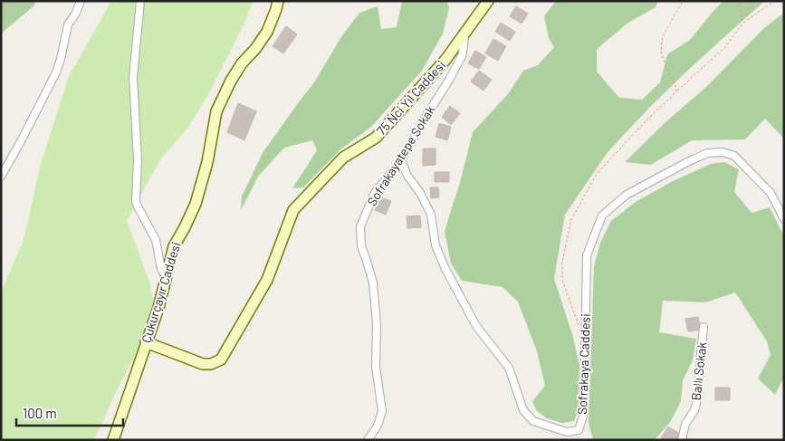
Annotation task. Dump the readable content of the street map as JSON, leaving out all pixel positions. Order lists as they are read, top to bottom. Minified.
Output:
{"streets":{"street":["75 Nci Yıl Caddesi","Sofrakayatepe Sokak","Çukurçayır Caddesi","Sofrakaya Caddesi","Ballı Sokak"]},"crossings":[["75 Nci Yıl Caddesi","Sofrakayatepe Sokak"],["75 Nci Yıl Caddesi","Çukurçayır Caddesi"],["Sofrakayatepe Sokak","Sofrakaya Caddesi"]],"scale_bar":"100 m"}
